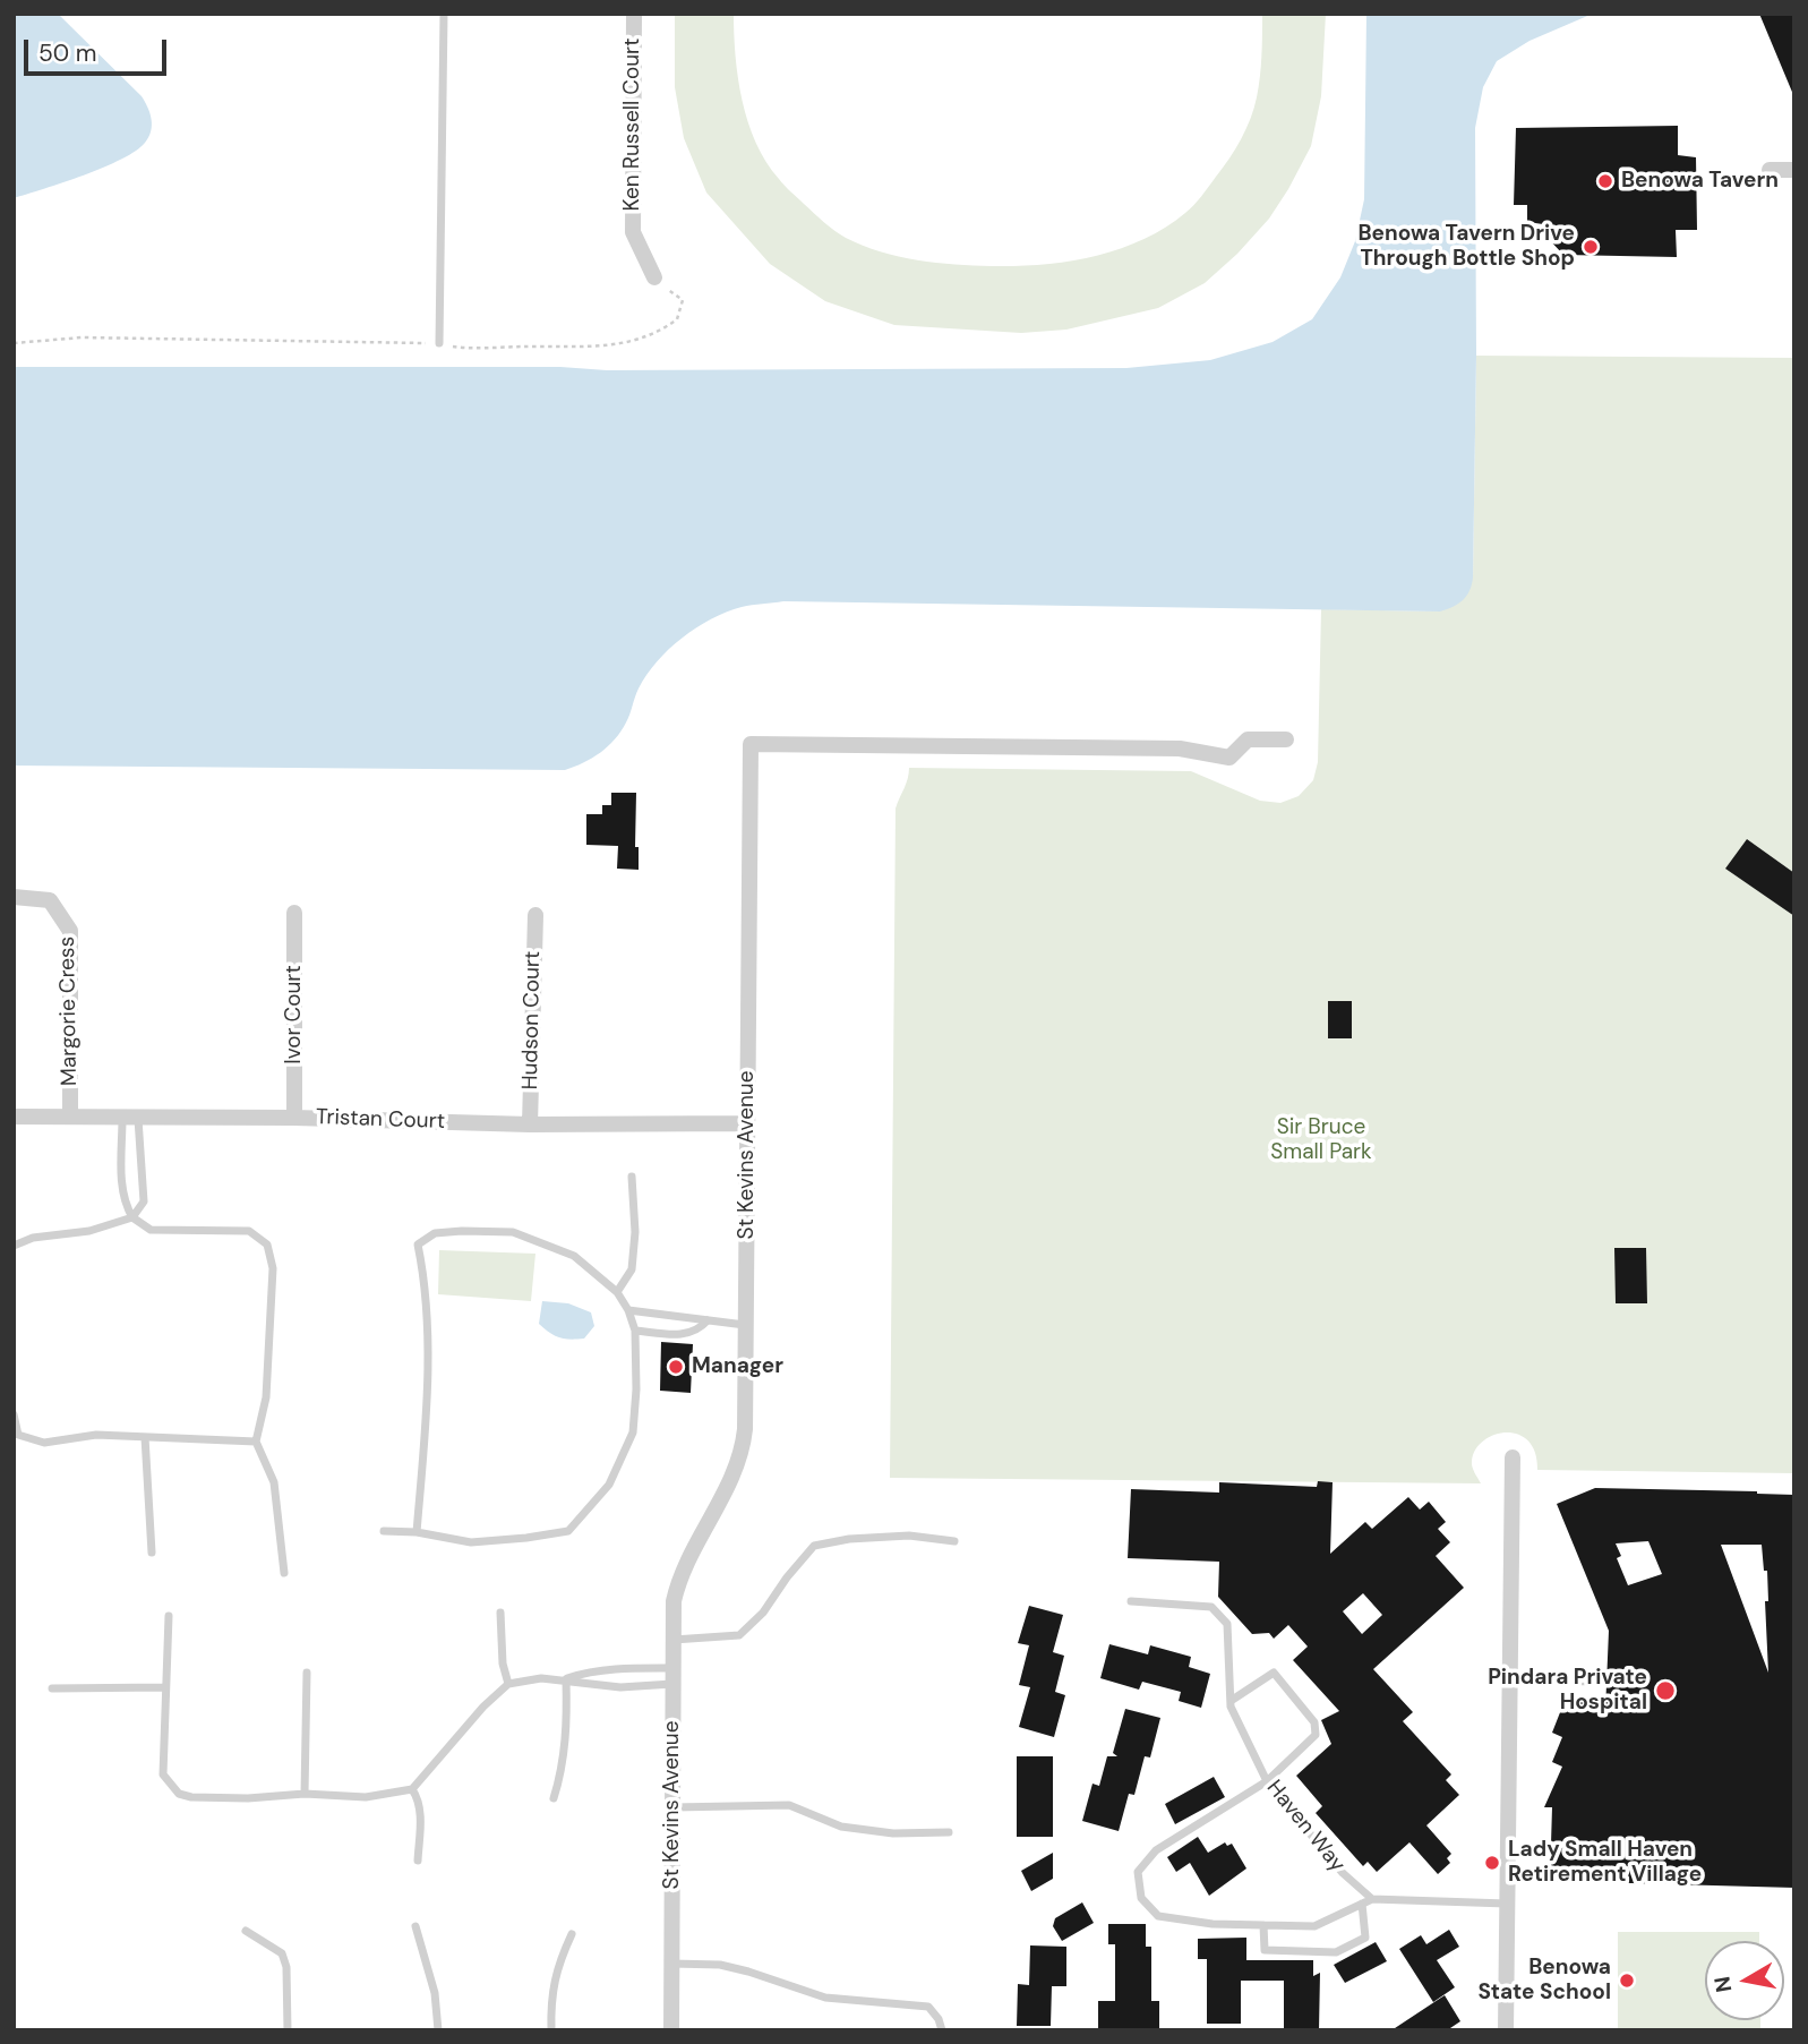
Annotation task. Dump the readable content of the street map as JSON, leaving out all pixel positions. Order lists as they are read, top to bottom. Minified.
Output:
{"streets":{"street":["Ken Russell Court","Margorie Cress","Ivor Court","Hudson Court","Tristan Court","St Kevins Avenue"],"lane":["Haven Way"]},"crossings":[["Margorie Cress","Tristan Court"],["Ivor Court","Tristan Court"],["Hudson Court","Tristan Court"],["Tristan Court","St Kevins Avenue"]],"parks":["Sir Bruce Small Park"],"places":["Benowa Tavern","Benowa Tavern Drive Through Bottle Shop","Manager","Pindara Private Hospital","Lady Small Haven Retirement Village","Benowa State School"],"scale_bar":"50 m","north":"left"}
